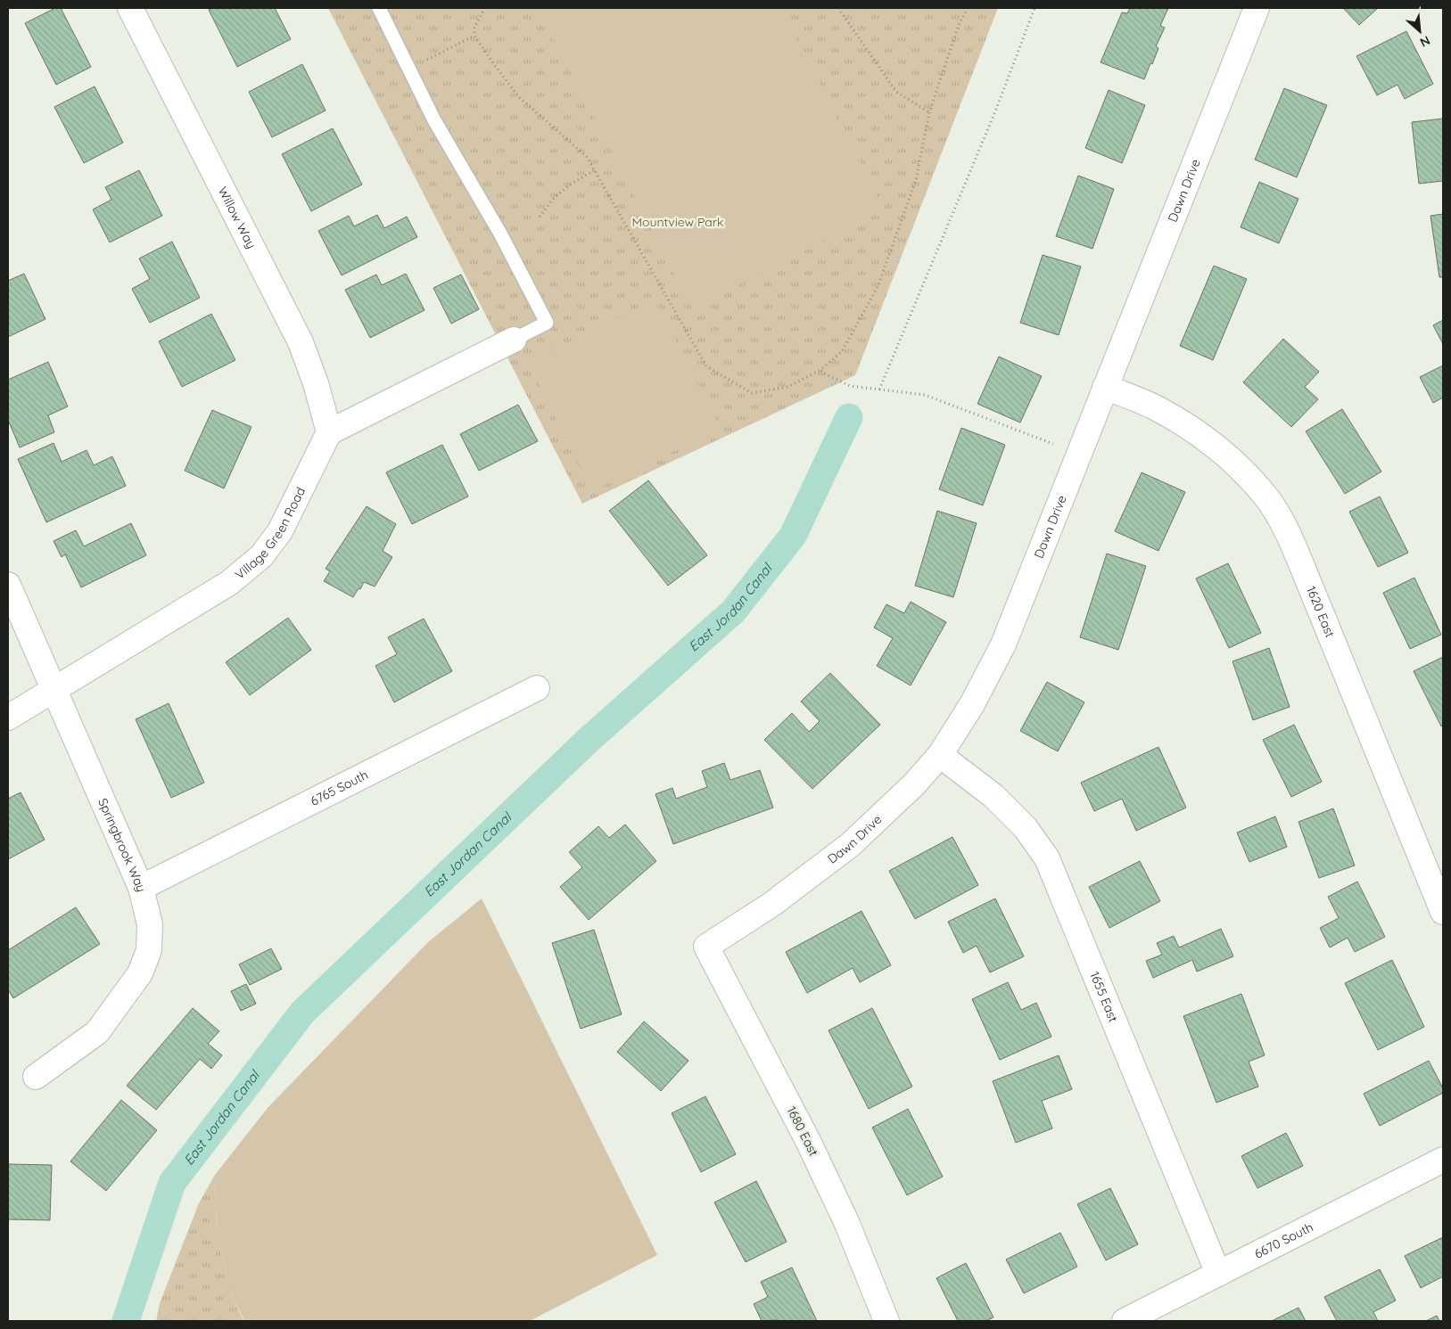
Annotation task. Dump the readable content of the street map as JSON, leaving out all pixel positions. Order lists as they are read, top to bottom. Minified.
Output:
{"streets":{"street":["Dawn Drive","Willow Way","Village Green Road","1620 East","6765 South","Springbrook Way","1655 East","1680 East","6670 South"]},"crossings":[["Dawn Drive","1620 East"],["Dawn Drive","1655 East"],["Dawn Drive","1680 East"],["Willow Way","Village Green Road"],["Village Green Road","Springbrook Way"],["6765 South","Springbrook Way"],["1655 East","6670 South"]],"water":["East Jordan Canal"],"parks":["Mountview Park"],"north":"bottom right"}
